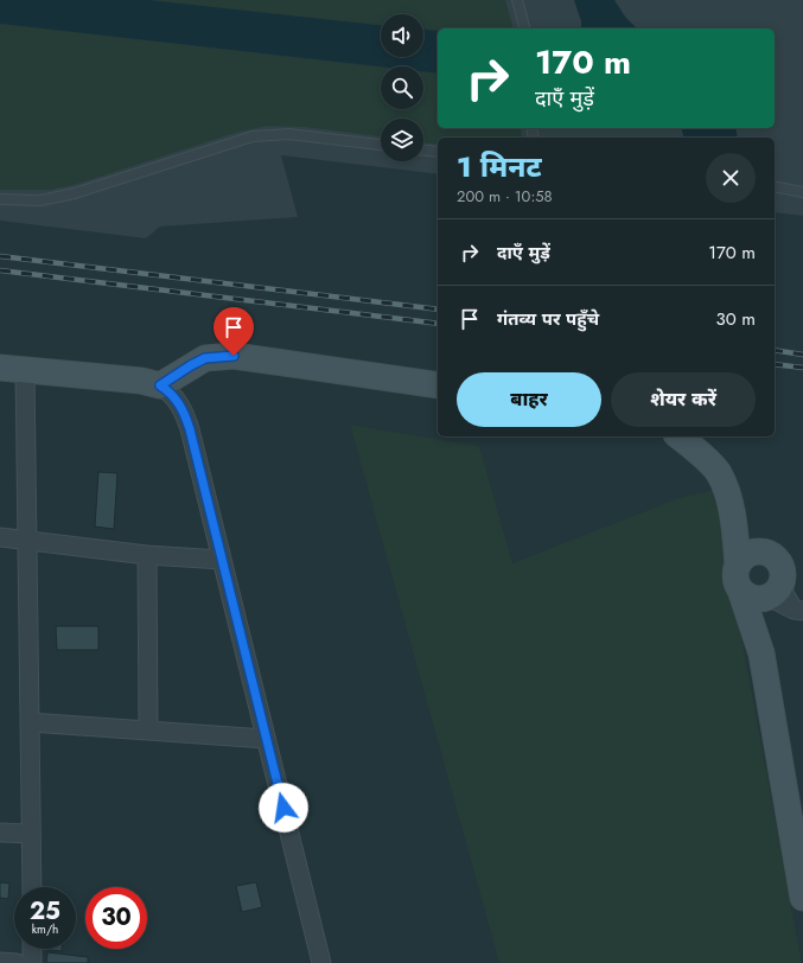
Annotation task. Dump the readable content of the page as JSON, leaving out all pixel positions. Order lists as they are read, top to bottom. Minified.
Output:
{"page":{"turn":["170 m","दाएँ मुड़ें"],"heading":["1 मिनट","200 m · 10:58"],"list":[{"name":"दाएँ मुड़ें","value":"170 m"},{"name":"गंतव्य पर पहुँचे","value":"30 m"}],"buttons":["बाहर","शेयर करें"],"speed":"25 km/h","limit":"30"}}
